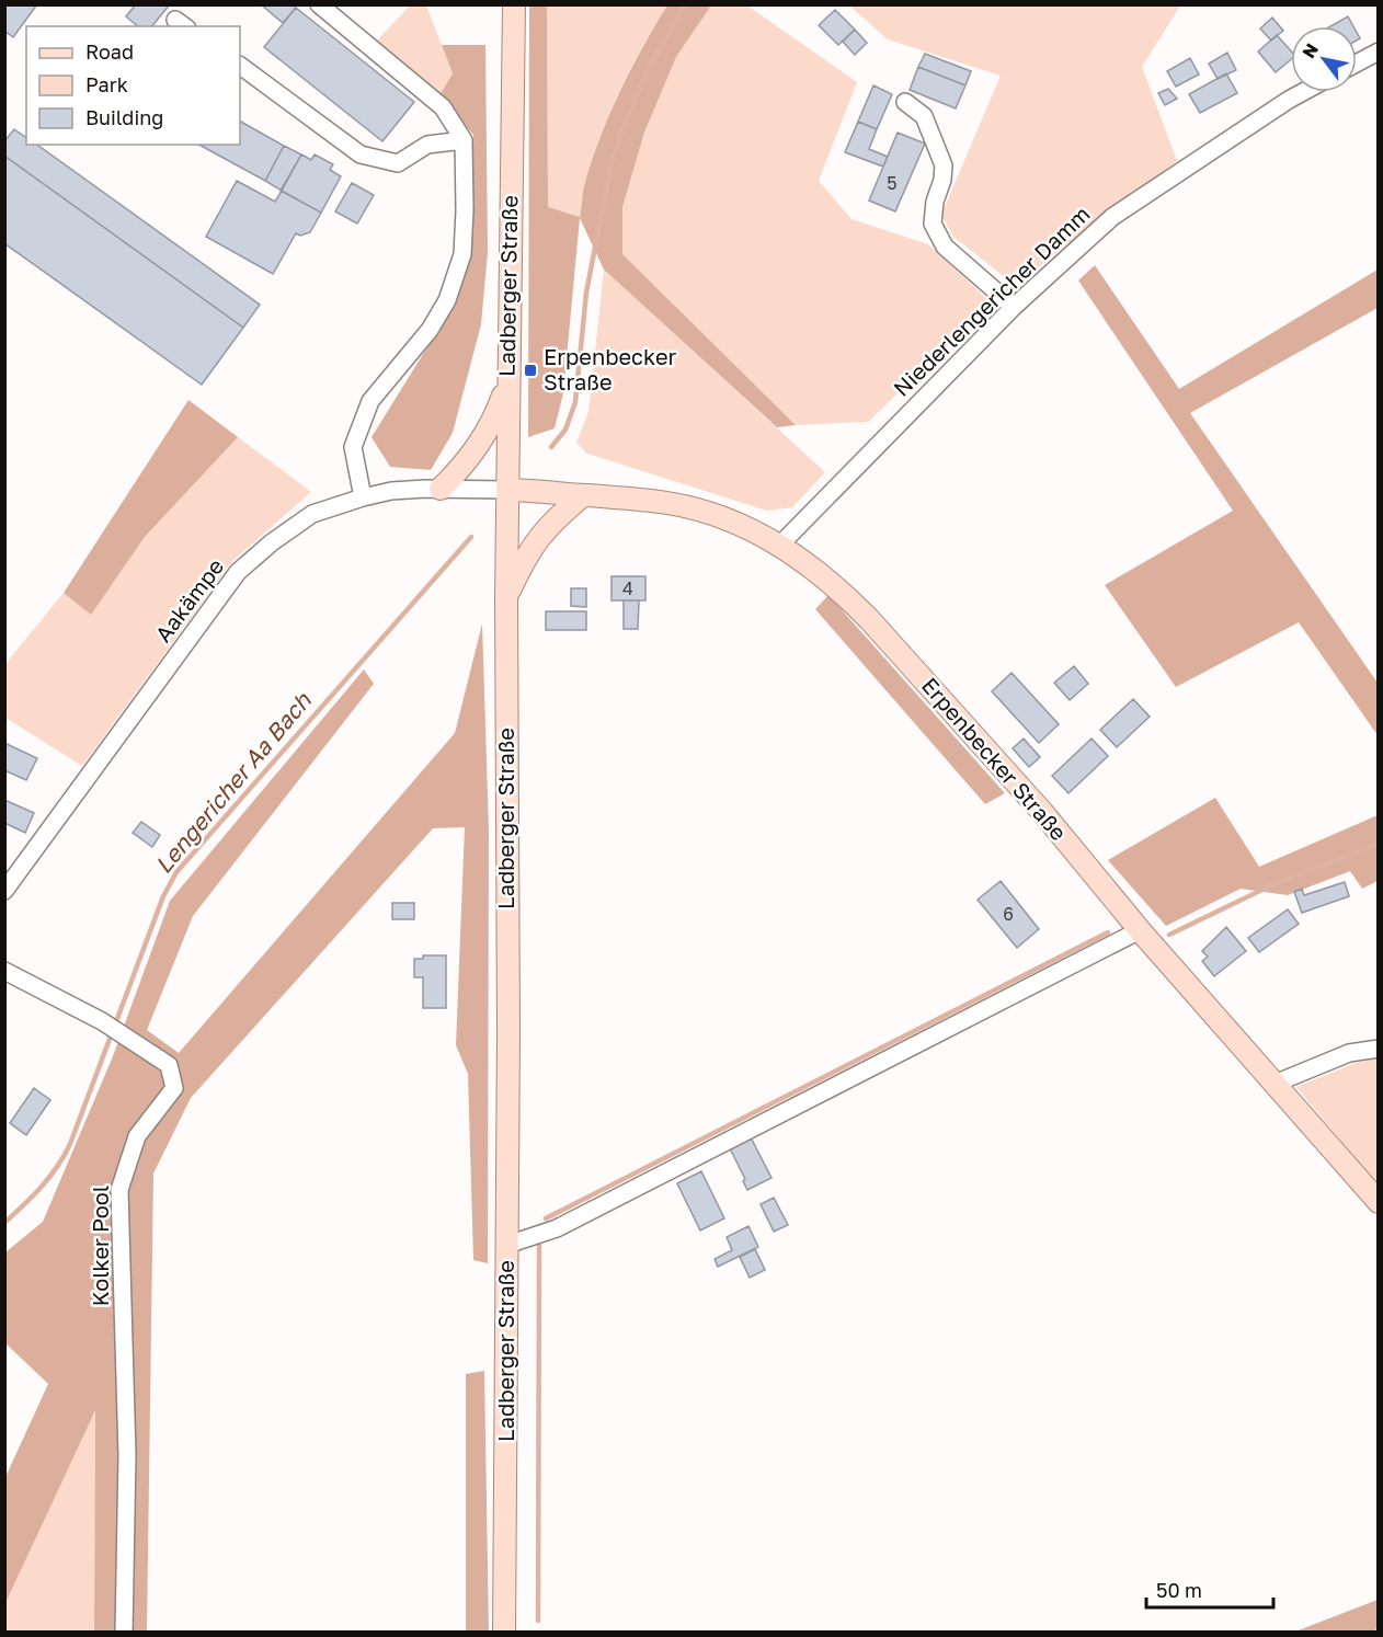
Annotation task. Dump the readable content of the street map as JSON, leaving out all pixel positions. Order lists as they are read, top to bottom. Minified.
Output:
{"streets":{"main road":["Ladberger Straße","Erpenbecker Straße"],"street":["Niederlengericher Damm","Aakämpe","Kolker Pool"]},"crossings":[["Ladberger Straße","Aakämpe"],["Ladberger Straße","Erpenbecker Straße"],["Niederlengericher Damm","Erpenbecker Straße"],["Aakämpe","Erpenbecker Straße"]],"water":["Lengericher Aa Bach"],"places":{"transit":["Erpenbecker Straße"]},"house_numbers":["5","4","6"],"legend":["Road","Park","Building"],"scale_bar":"50 m","north":"top left"}
